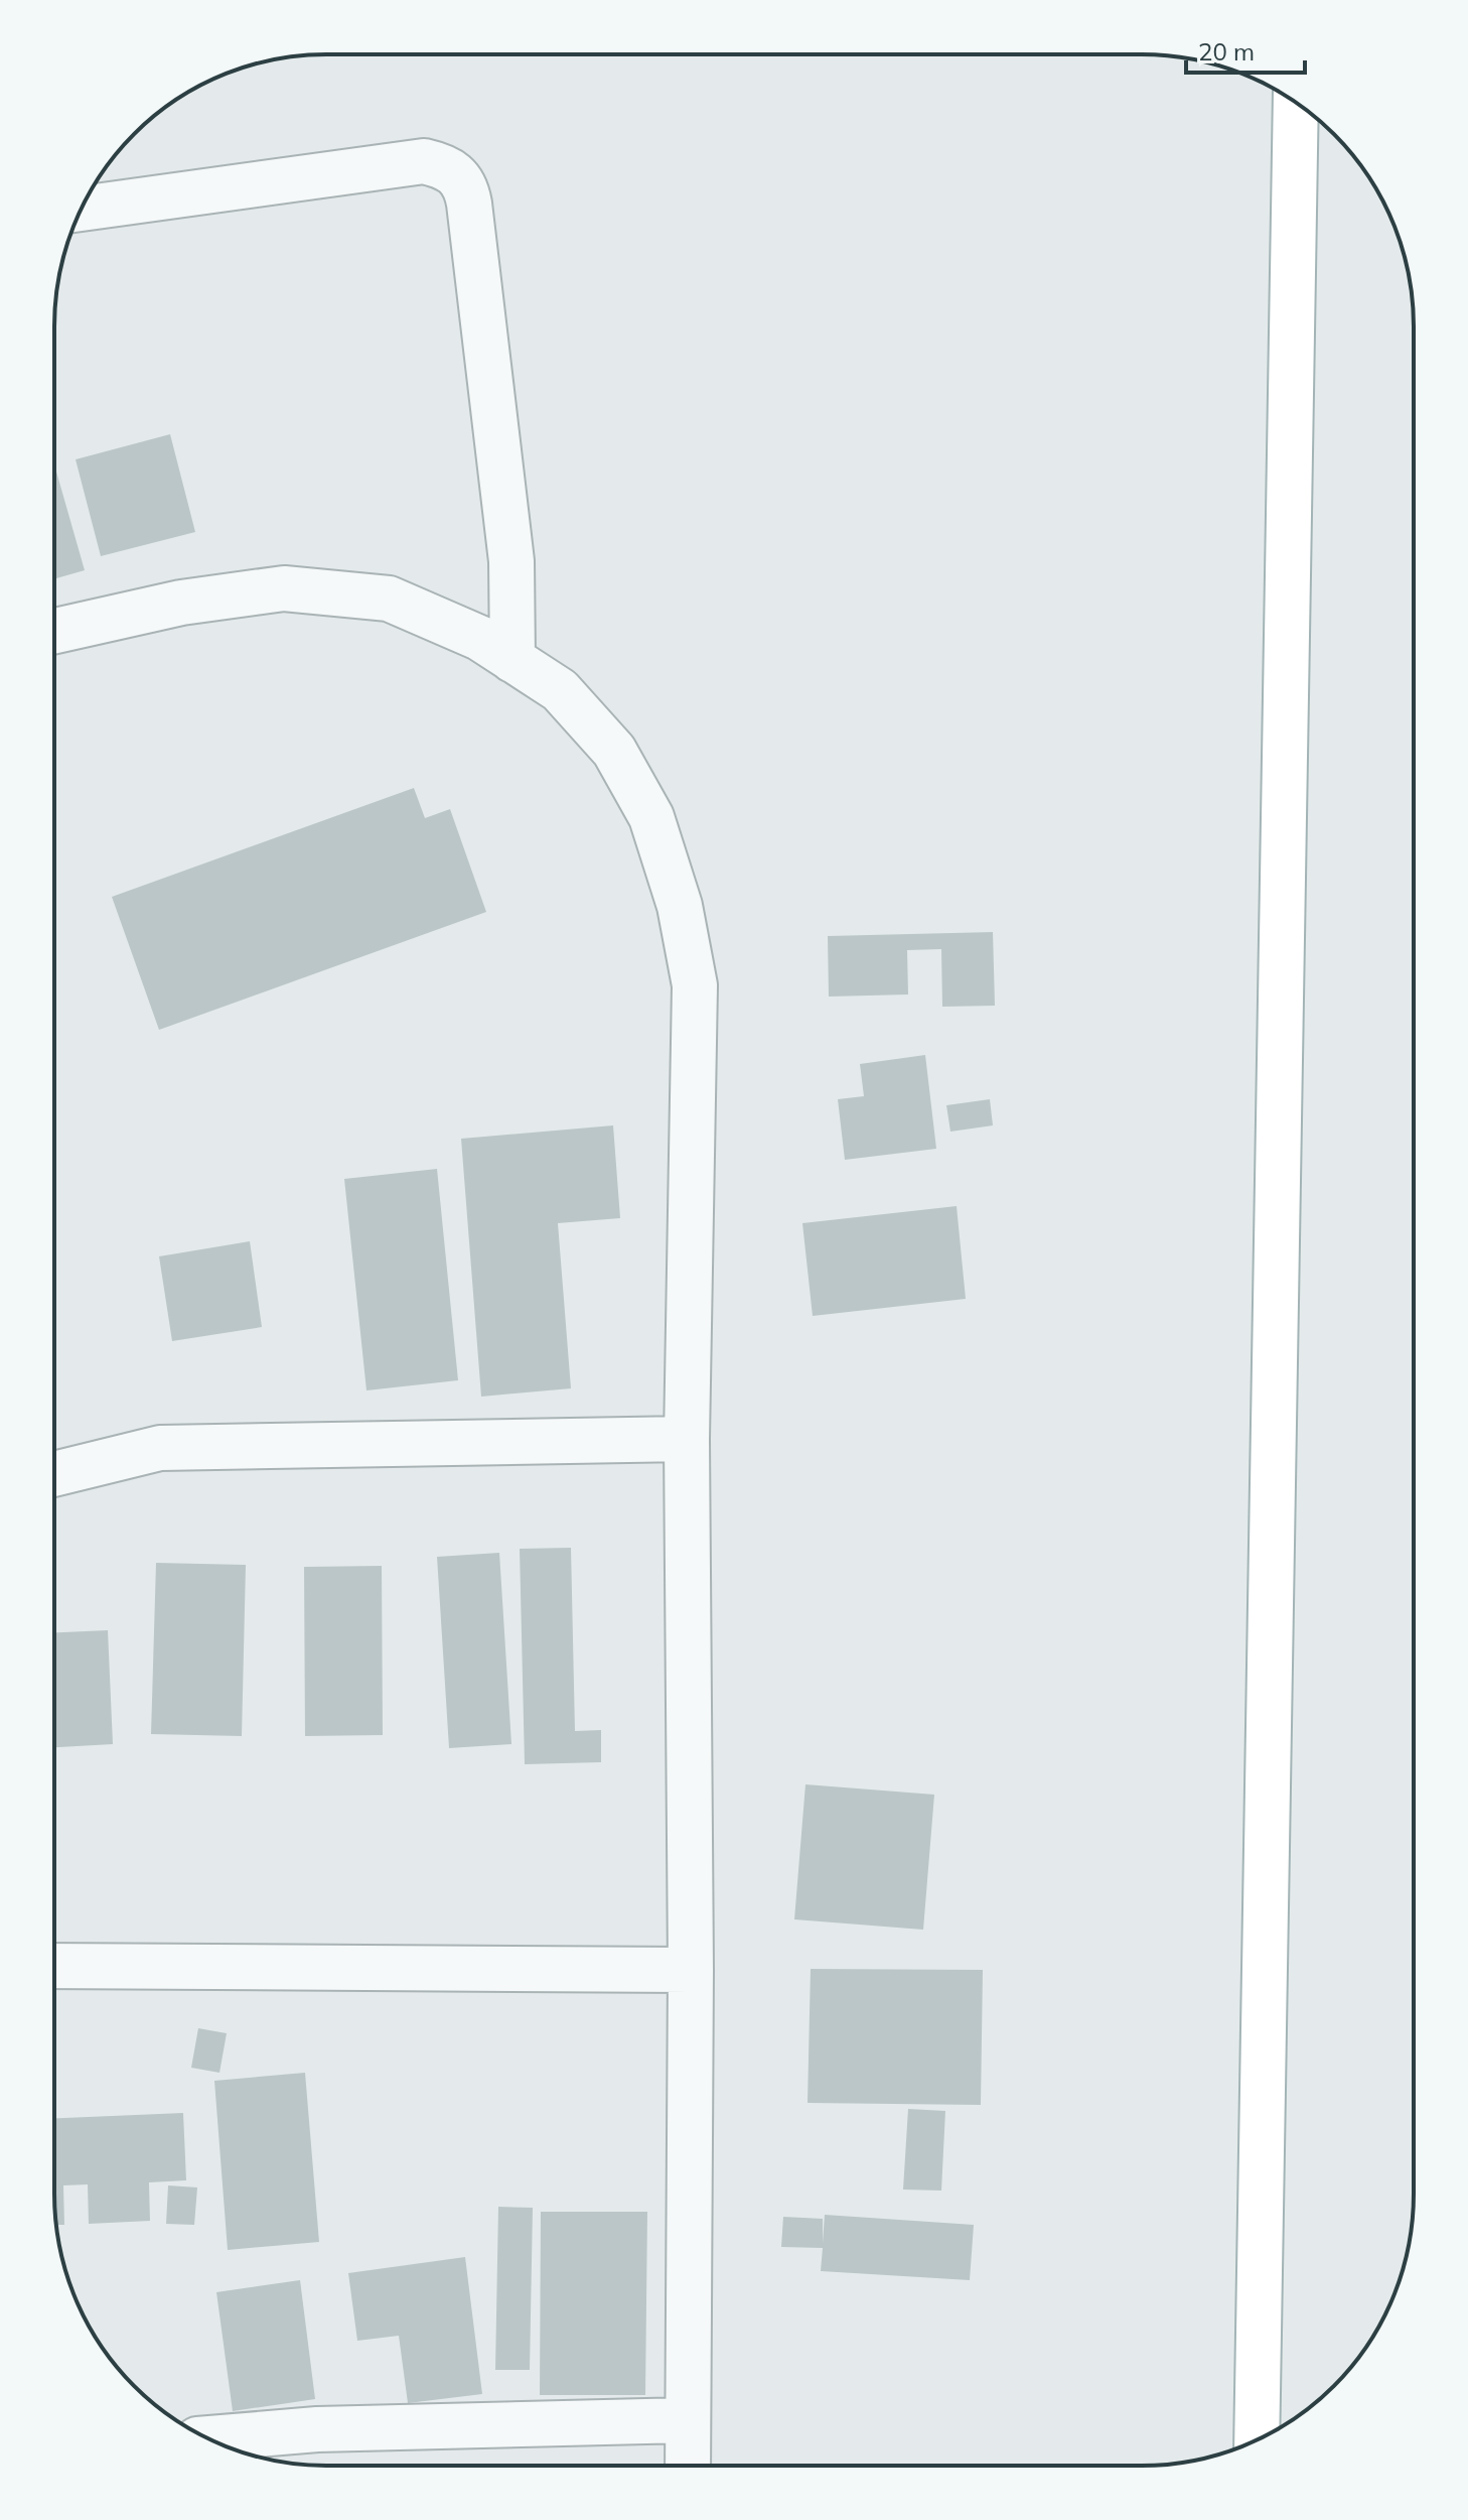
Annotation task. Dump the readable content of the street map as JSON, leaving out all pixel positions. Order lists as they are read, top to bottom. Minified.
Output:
{"scale_bar":"20 m"}
